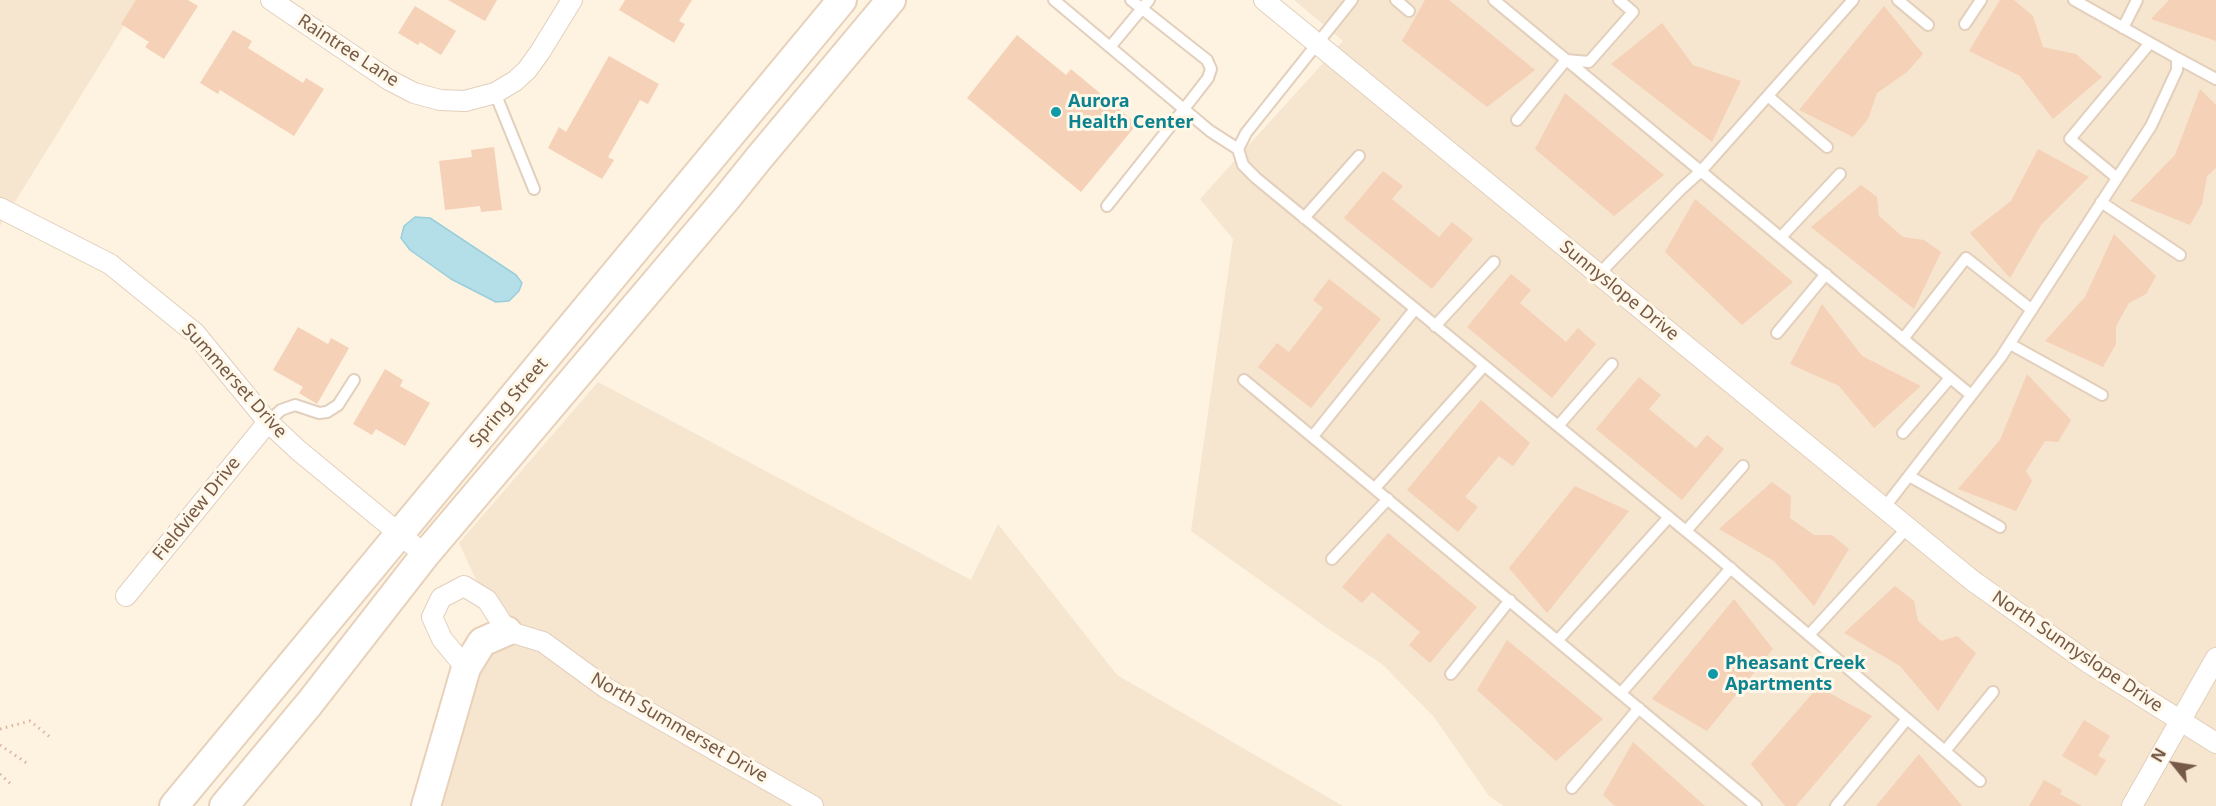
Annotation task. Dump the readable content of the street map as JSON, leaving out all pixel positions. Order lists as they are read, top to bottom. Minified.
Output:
{"streets":{"main road":["Spring Street"],"street":["Raintree Lane","Sunnyslope Drive","Summerset Drive","Fieldview Drive","North Sunnyslope Drive","North Summerset Drive"]},"crossings":[["Sunnyslope Drive","North Sunnyslope Drive"],["Summerset Drive","Spring Street"],["Summerset Drive","Fieldview Drive"]],"places":["Aurora Health Center","Pheasant Creek Apartments"],"north":"top left"}
